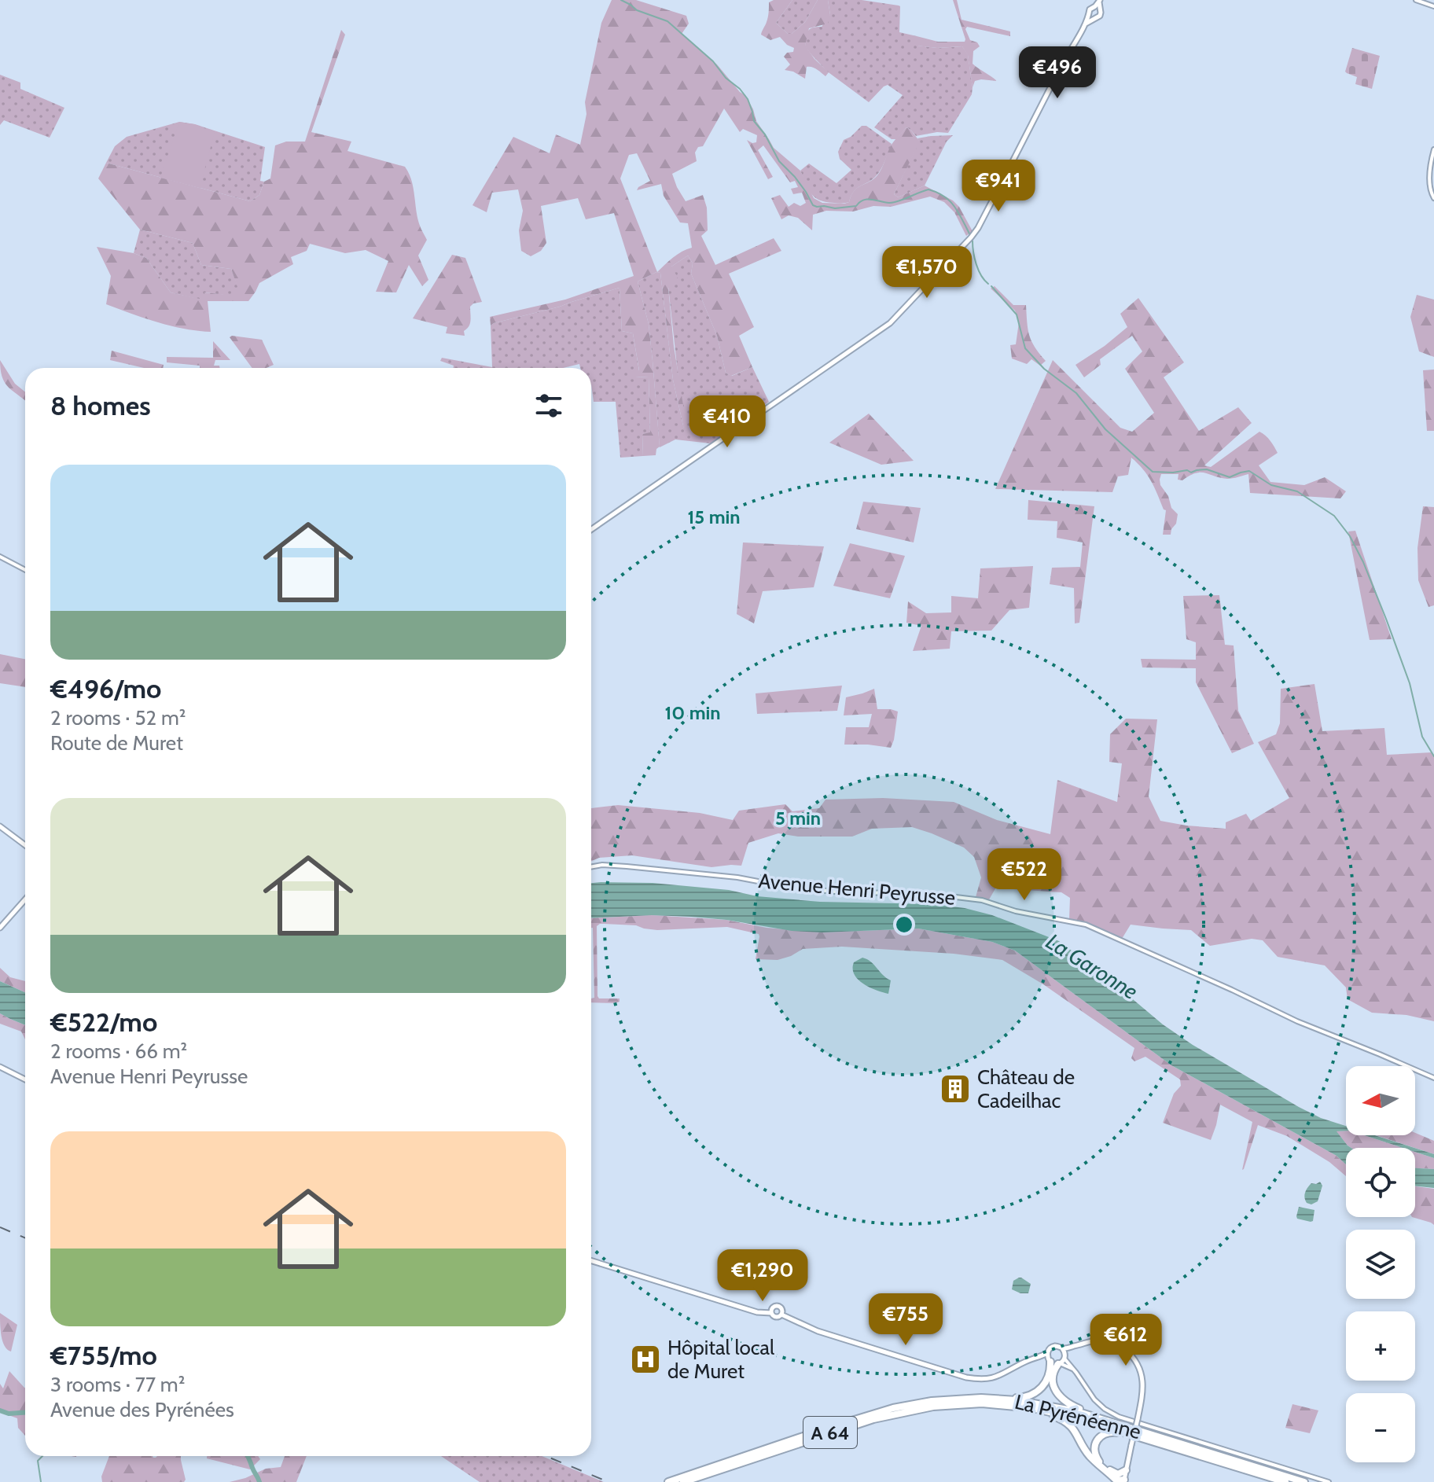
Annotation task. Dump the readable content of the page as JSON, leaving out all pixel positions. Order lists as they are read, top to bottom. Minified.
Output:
{"streets":{"highway":["La Pyrénéenne","A 64"],"street":["Avenue Henri Peyrusse"]},"water":["La Garonne"],"places":{"building":["Château de Cadeilhac"],"hospital":["Hôpital local de Muret"]},"north":"left","page":{"price":["€496","€941","€1,570","€410","€522","€1,290","€755","€612"],"heading":"8 homes","list":[{"name":"€496/mo","note":"2 rooms · 52 m² · Route de Muret"},{"name":"€522/mo","note":"2 rooms · 66 m² · Avenue Henri Peyrusse"},{"name":"€755/mo","note":"3 rooms · 77 m² · Avenue des Pyrénées"}],"map_buttons":["+","−"]},"rings":["15 min","10 min","5 min"]}
